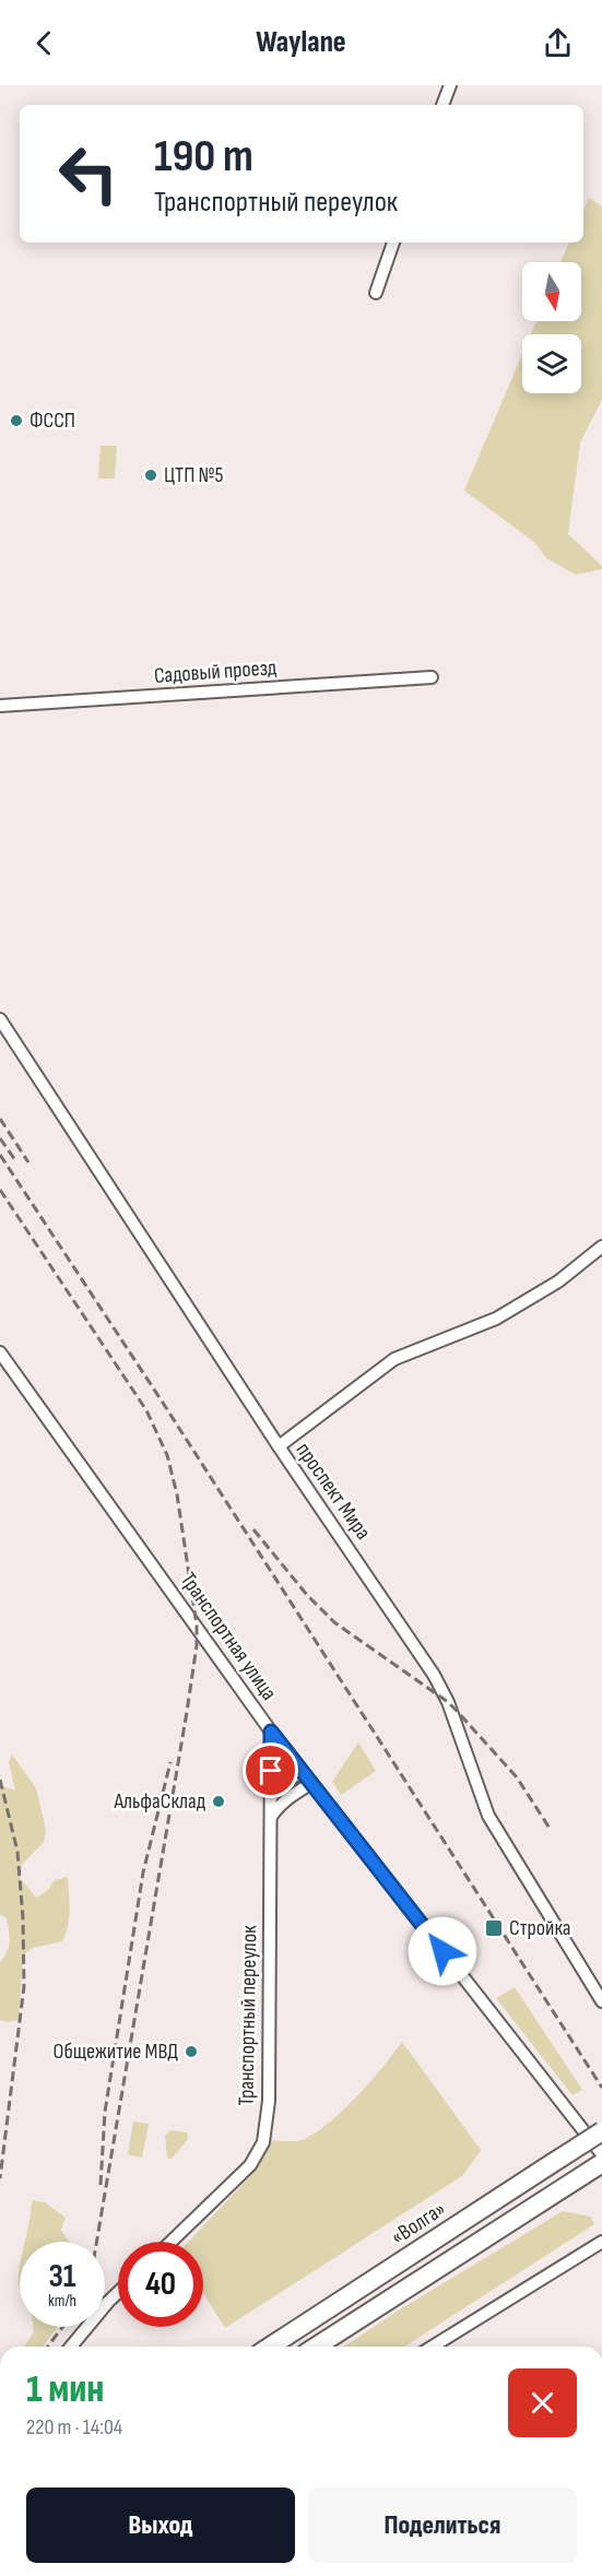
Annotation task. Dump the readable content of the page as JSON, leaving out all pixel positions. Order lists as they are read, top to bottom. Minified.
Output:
{"streets":{"highway":["«Волга»"],"street":["Садовый проезд","проспект Мира","Транспортная улица","Транспортный переулок"]},"crossings":[["Транспортная улица","Транспортный переулок"]],"places":{"other":["ФССП","ЦТП №5","АльфаСклад","Общежитие МВД"],"transit":["Стройка"]},"north":"bottom","page":{"header":"Waylane","turn":["190 m","Транспортный переулок"],"speed":"31 km/h","limit":"40","heading":["1 мин","220 m · 14:04"],"buttons":["Выход","Поделиться"]}}
